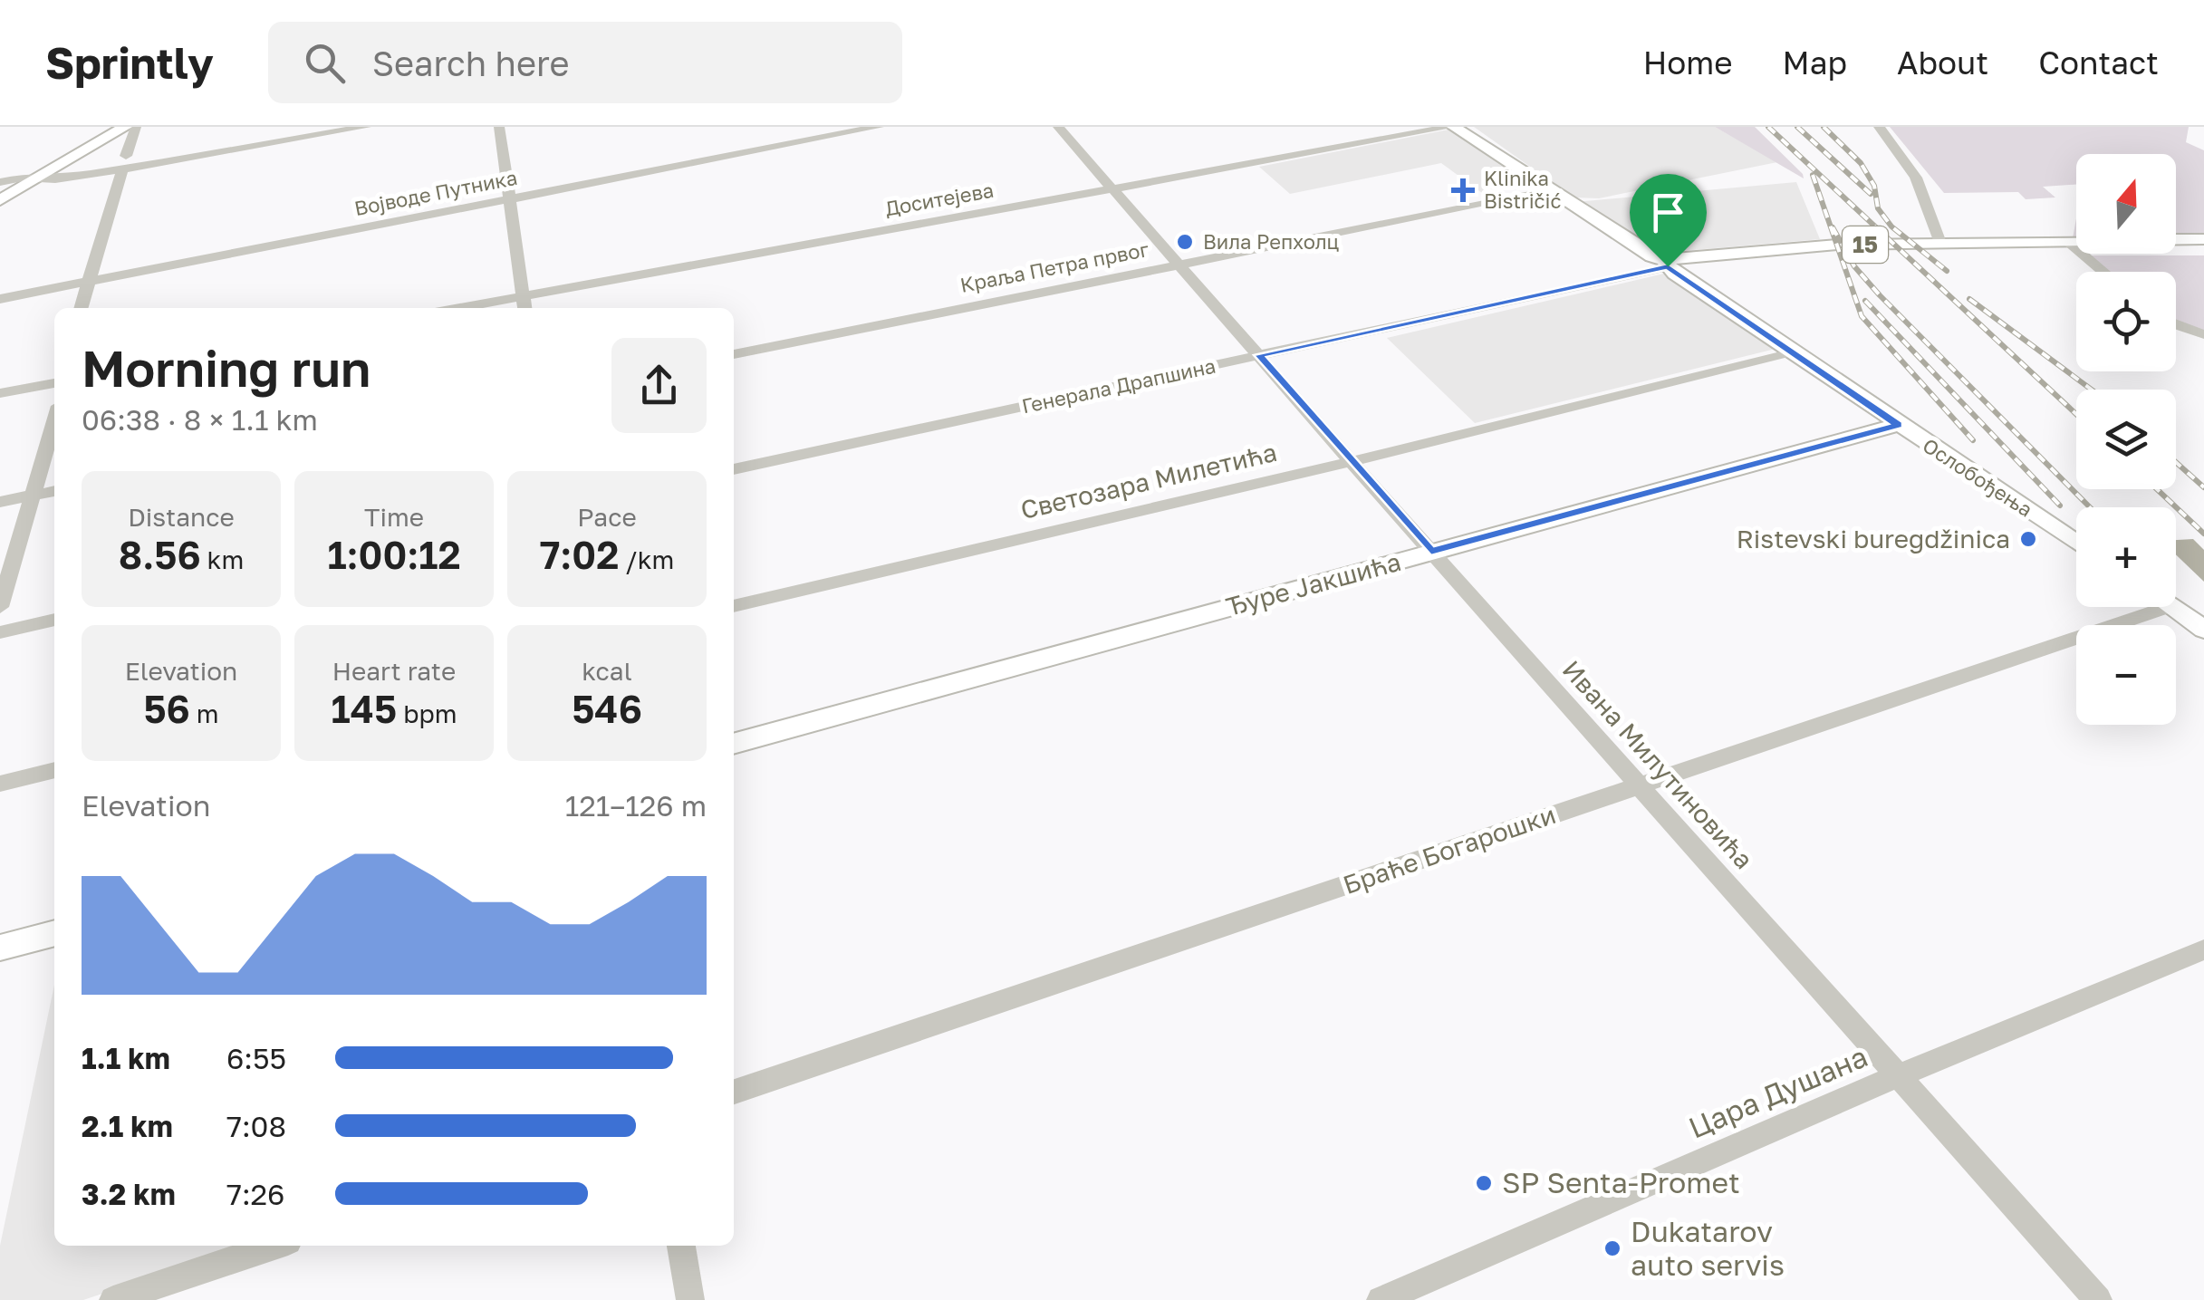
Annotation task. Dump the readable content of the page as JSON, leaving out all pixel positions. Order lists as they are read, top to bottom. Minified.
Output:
{"streets":{"main road":["15","Ослобођења","Ђуре Јакшића"],"street":["Војводе Путника","Доситејева","Краља Петра првог","Генерала Драпшина","Светозара Милетића","Ивана Милутиновића","Браће Богарошки","Цара Душана"]},"crossings":[["Доситејева","Ослобођења"],["Доситејева","Ивана Милутиновића"],["15","Генерала Драпшина"],["15","Ослобођења"],["Краља Петра првог","Ослобођења"],["Краља Петра првог","Ивана Милутиновића"],["Генерала Драпшина","Ослобођења"],["Генерала Драпшина","Ивана Милутиновића"],["Ослобођења","Светозара Милетића"],["Ослобођења","Ђуре Јакшића"],["Светозара Милетића","Ивана Милутиновића"],["Ђуре Јакшића","Ивана Милутиновића"],["Ивана Милутиновића","Браће Богарошки"],["Ивана Милутиновића","Цара Душана"]],"places":{"health":["Klinika Bistričić"],"other":["Вила Репхолц","Ristevski buregdžinica","SP Senta-Promet","Dukatarov auto servis"]},"north":"top","page":{"header":"Sprintly","search":"Search here","nav":["Home","Map","About","Contact"],"map_buttons":["+","−"],"heading":["Morning run","06:38 · 8 × 1.1 km"],"stats":[["Distance","8.56 km"],["Time","1:00:12"],["Pace","7:02 /km"],["Elevation","56 m"],["Heart rate","145 bpm"],["kcal","546"]],"chart":["Elevation","121–126 m"],"list":[{"name":"1.1 km","note":"6:55"},{"name":"2.1 km","note":"7:08"},{"name":"3.2 km","note":"7:26"}]}}
